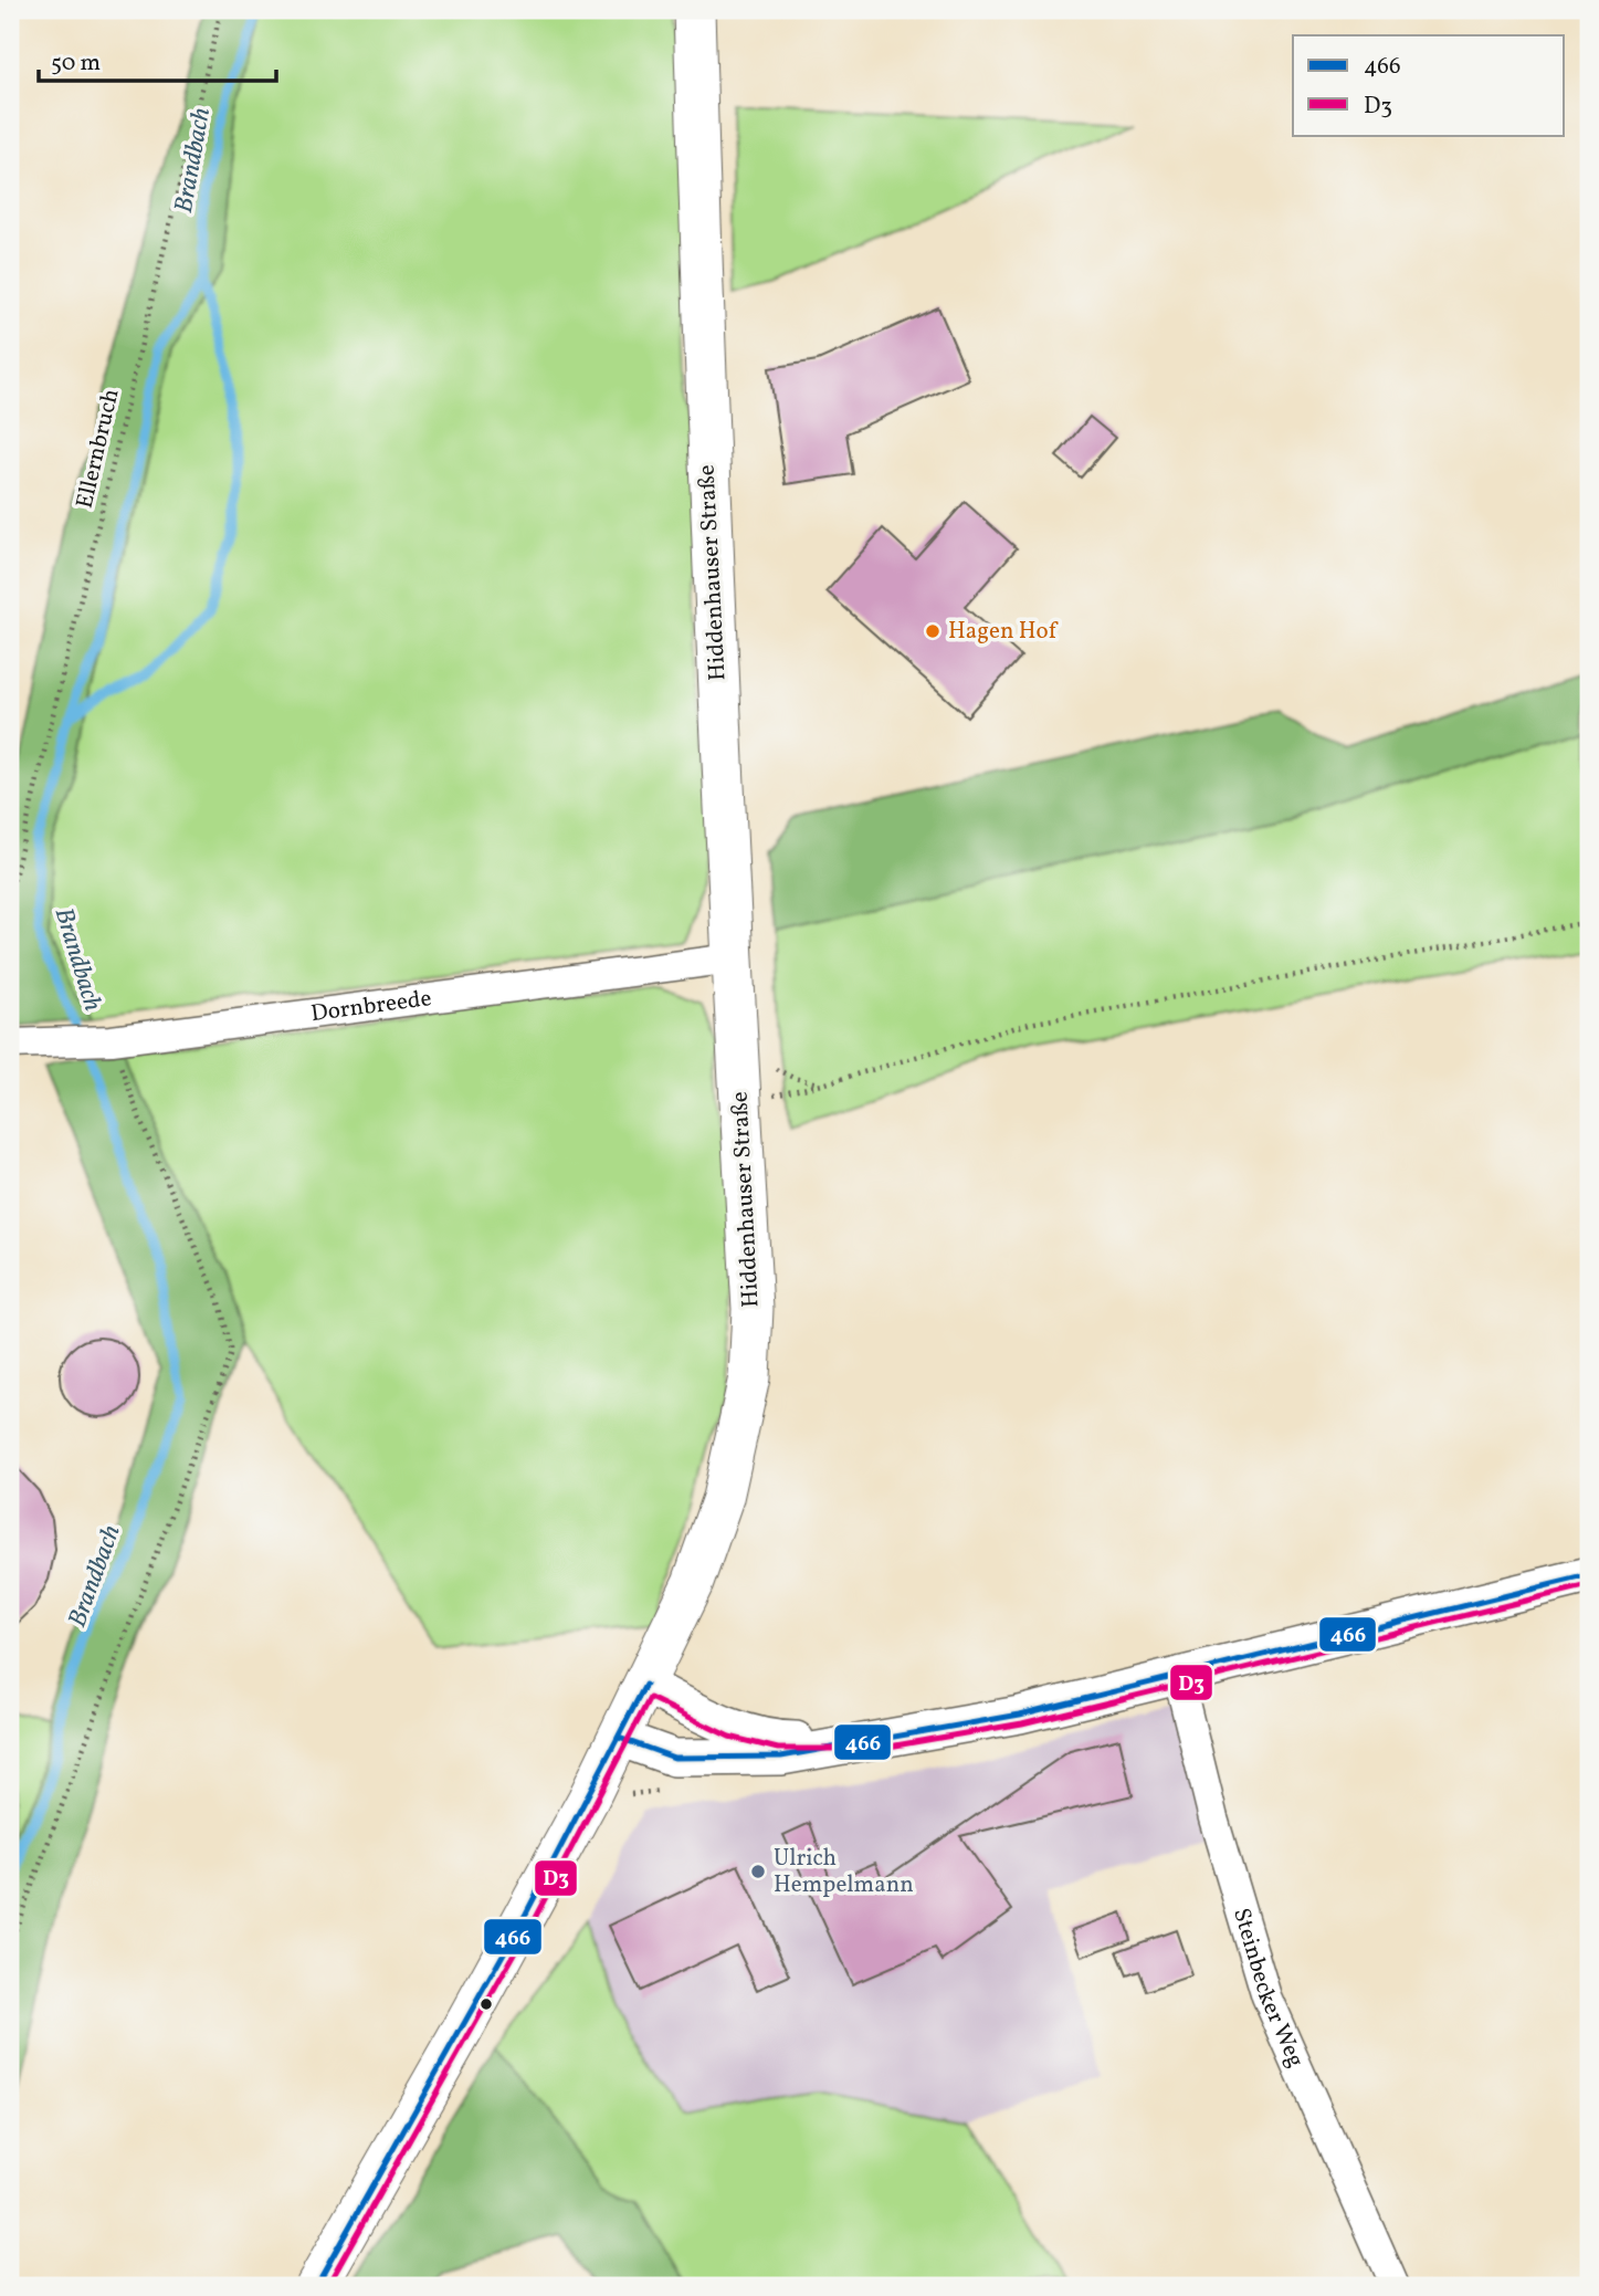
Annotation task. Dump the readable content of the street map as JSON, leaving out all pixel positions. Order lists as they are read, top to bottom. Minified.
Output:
{"streets":{"main road":["Hiddenhauser Straße"],"street":["Dornbreede","Steinbecker Weg"],"path":["Ellernbruch"]},"crossings":[["Hiddenhauser Straße","Dornbreede"]],"water":["Brandbach"],"places":["Hagen Hof","Ulrich Hempelmann"],"lines":["transit line 466","transit line D3"],"legend":["466","D3"],"scale_bar":"50 m"}
